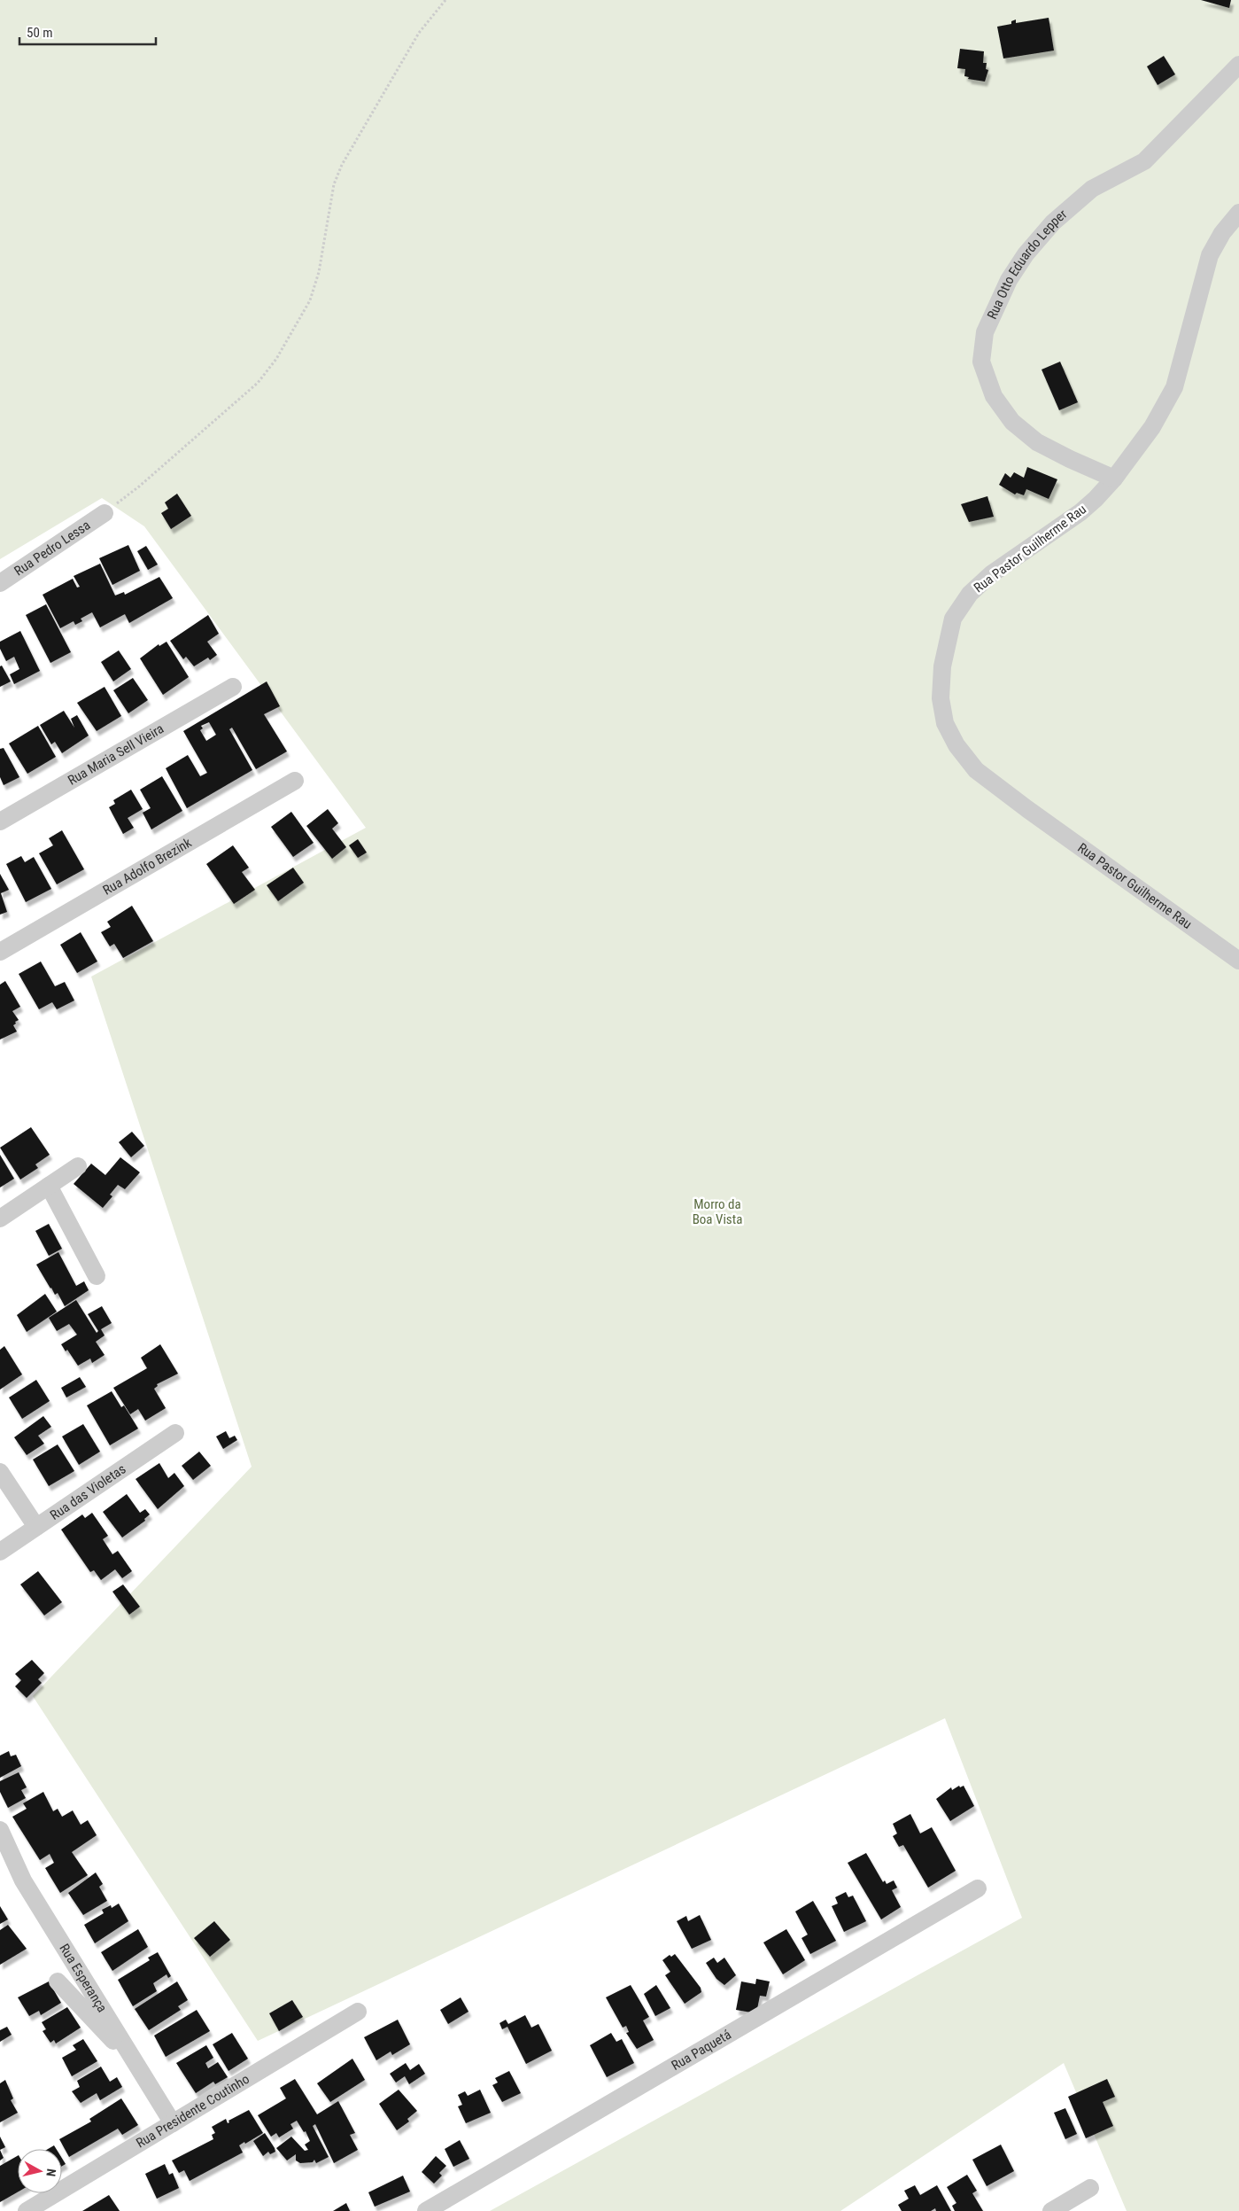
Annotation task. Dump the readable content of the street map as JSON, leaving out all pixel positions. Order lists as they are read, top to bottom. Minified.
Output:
{"streets":{"street":["Rua Otto Eduardo Lepper","Rua Pedro Lessa","Rua Pastor Guilherme Rau","Rua Maria Sell Vieira","Rua Adolfo Brezink","Rua das Violetas","Rua Esperança","Rua Paquetá","Rua Presidente Coutinho"]},"crossings":[["Rua Otto Eduardo Lepper","Rua Pastor Guilherme Rau"],["Rua Esperança","Rua Presidente Coutinho"]],"parks":["Morro da Boa Vista"],"scale_bar":"50 m","north":"right"}
